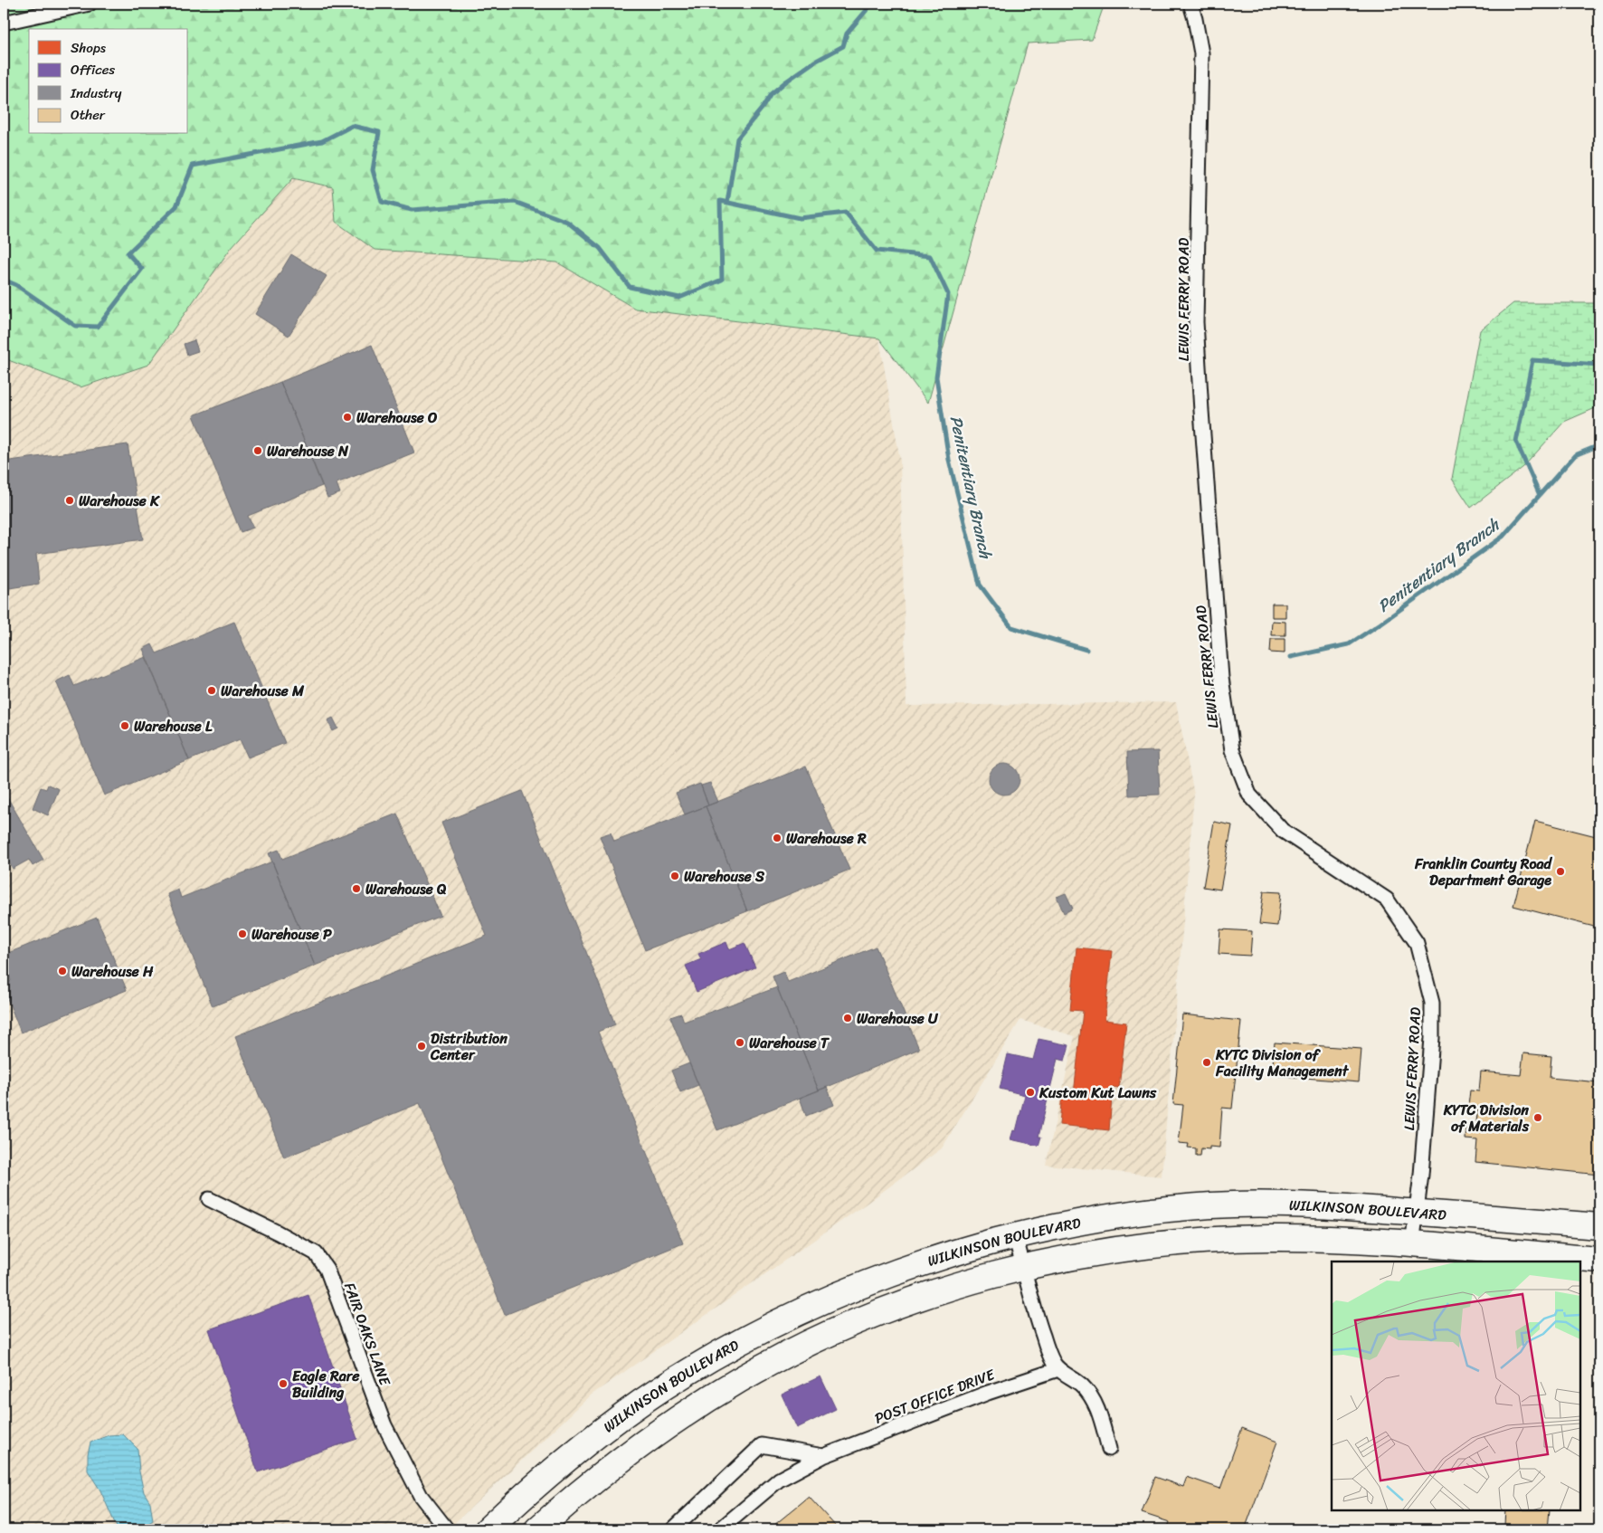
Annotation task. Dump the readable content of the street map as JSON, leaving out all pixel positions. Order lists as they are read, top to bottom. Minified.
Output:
{"streets":{"highway":["WILKINSON BOULEVARD"],"street":["LEWIS FERRY ROAD","FAIR OAKS LANE","POST OFFICE DRIVE"]},"crossings":[["LEWIS FERRY ROAD","WILKINSON BOULEVARD"]],"water":["Penitentiary Branch"],"places":["Warehouse O","Warehouse N","Warehouse K","Warehouse M","Warehouse L","Warehouse R","Franklin County Road Department Garage","Warehouse S","Warehouse Q","Warehouse P","Warehouse H","Warehouse U","Warehouse T","Distribution Center","KYTC Division of Facility Management","Kustom Kut Lawns","KYTC Division of Materials","Eagle Rare Building"],"legend":["Shops","Offices","Industry","Other"]}
